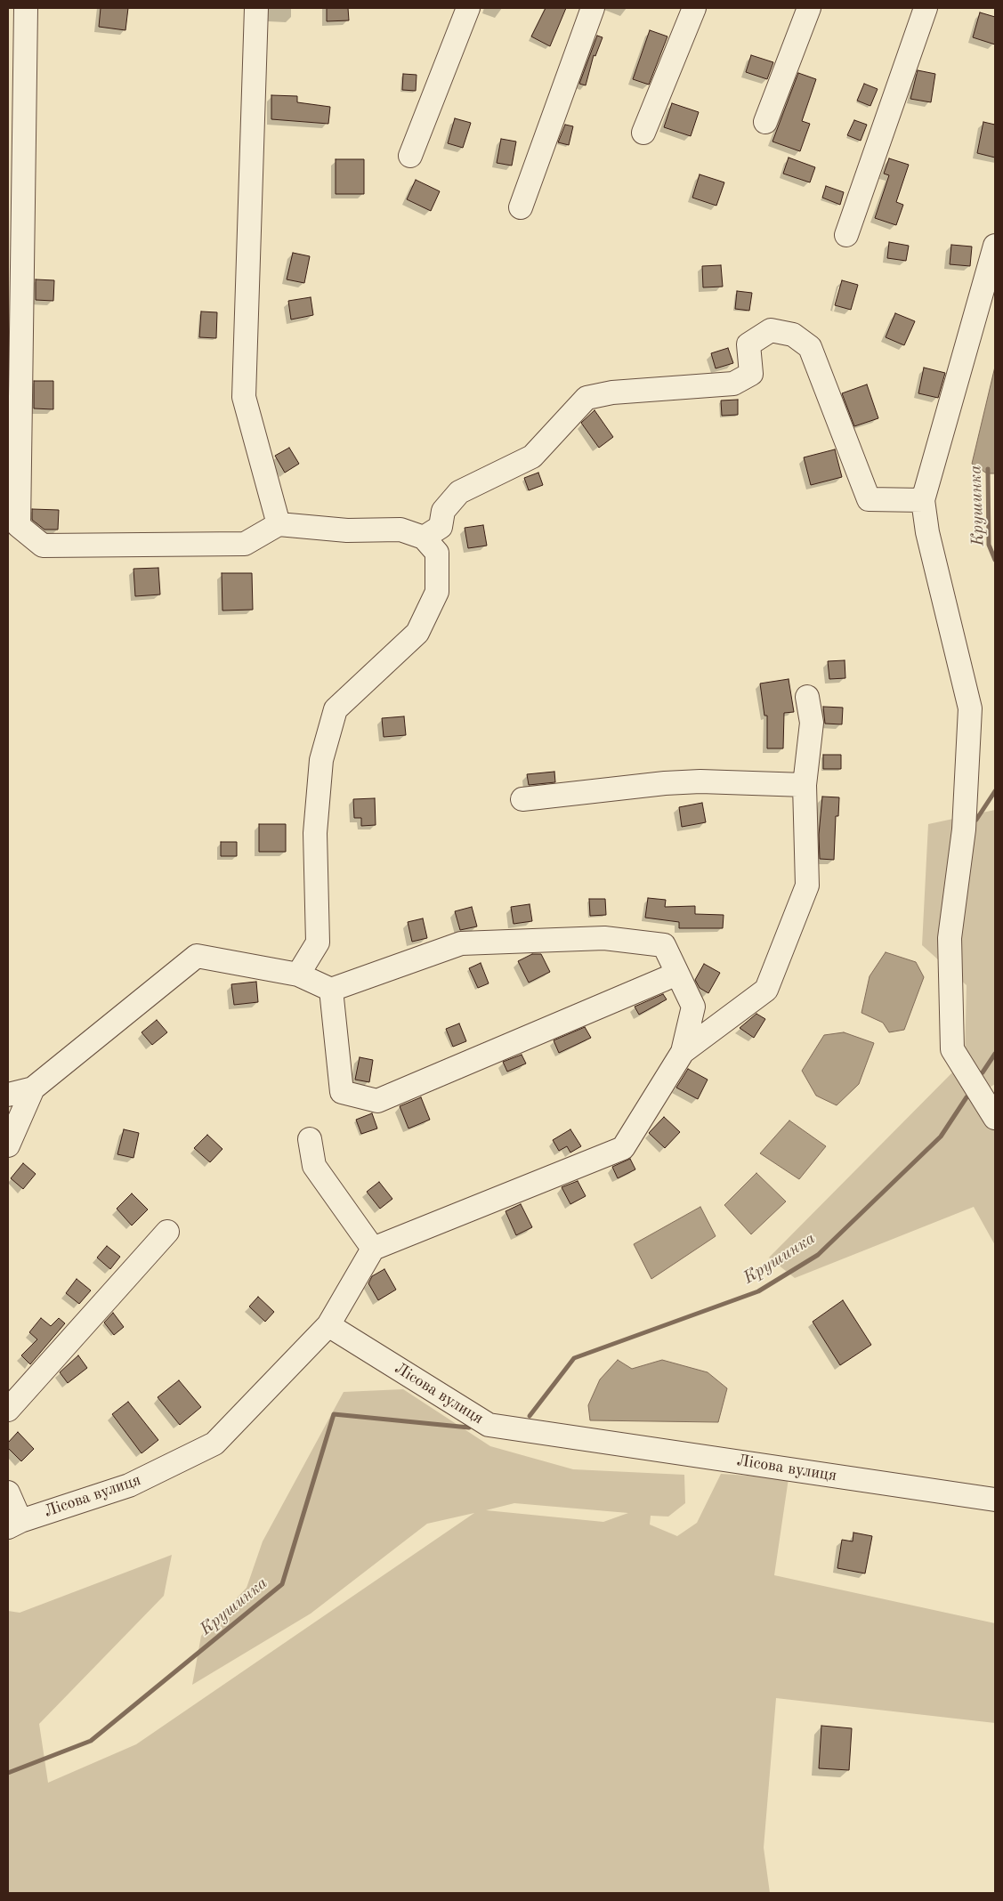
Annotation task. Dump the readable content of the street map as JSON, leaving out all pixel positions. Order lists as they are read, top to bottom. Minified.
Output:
{"streets":{"street":["Лісова вулиця"]},"water":["Крушинка"]}
